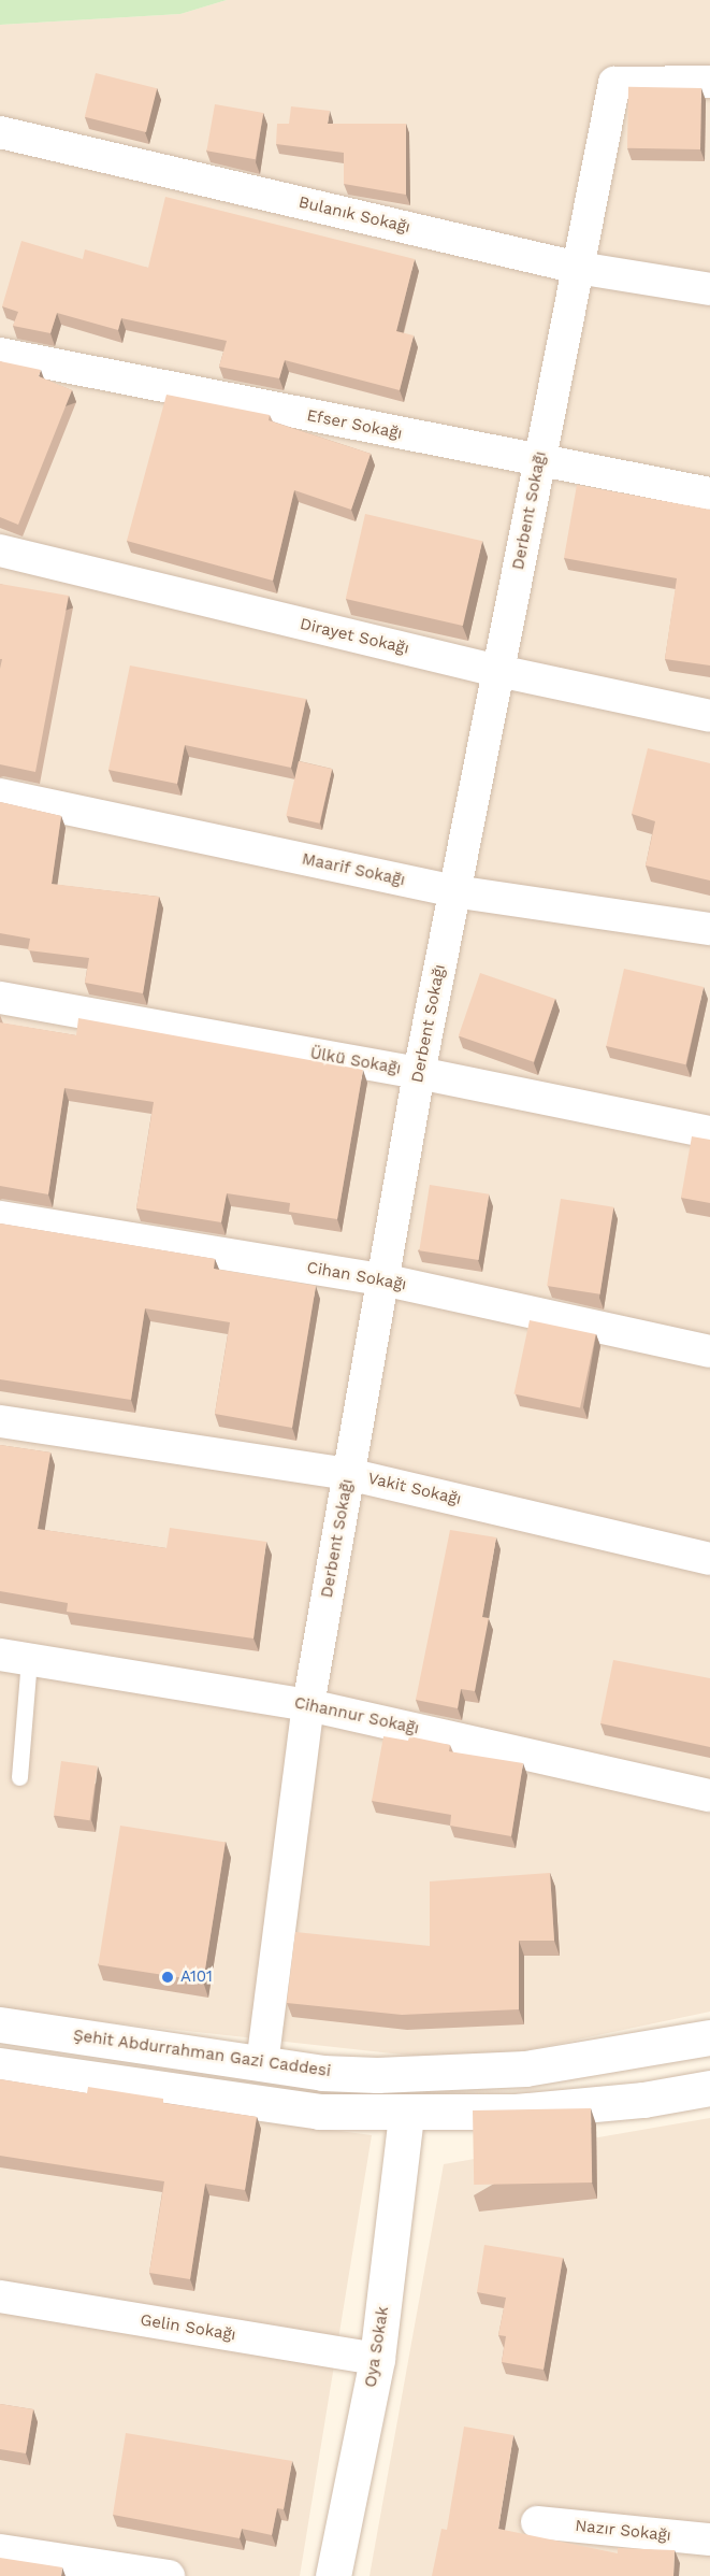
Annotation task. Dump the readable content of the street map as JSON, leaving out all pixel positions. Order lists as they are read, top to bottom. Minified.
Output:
{"streets":{"street":["Bulanık Sokağı","Efser Sokağı","Derbent Sokağı","Dirayet Sokağı","Maarif Sokağı","Ülkü Sokağı","Cihan Sokağı","Vakit Sokağı","Cihannur Sokağı","Şehit Abdurrahman Gazi Caddesi","Gelin Sokağı","Oya Sokak","Nazır Sokağı"]},"crossings":[["Bulanık Sokağı","Derbent Sokağı"],["Efser Sokağı","Derbent Sokağı"],["Derbent Sokağı","Dirayet Sokağı"],["Derbent Sokağı","Maarif Sokağı"],["Derbent Sokağı","Ülkü Sokağı"],["Derbent Sokağı","Cihan Sokağı"],["Derbent Sokağı","Vakit Sokağı"],["Derbent Sokağı","Cihannur Sokağı"],["Derbent Sokağı","Şehit Abdurrahman Gazi Caddesi"],["Gelin Sokağı","Oya Sokak"]],"places":["A101"]}
